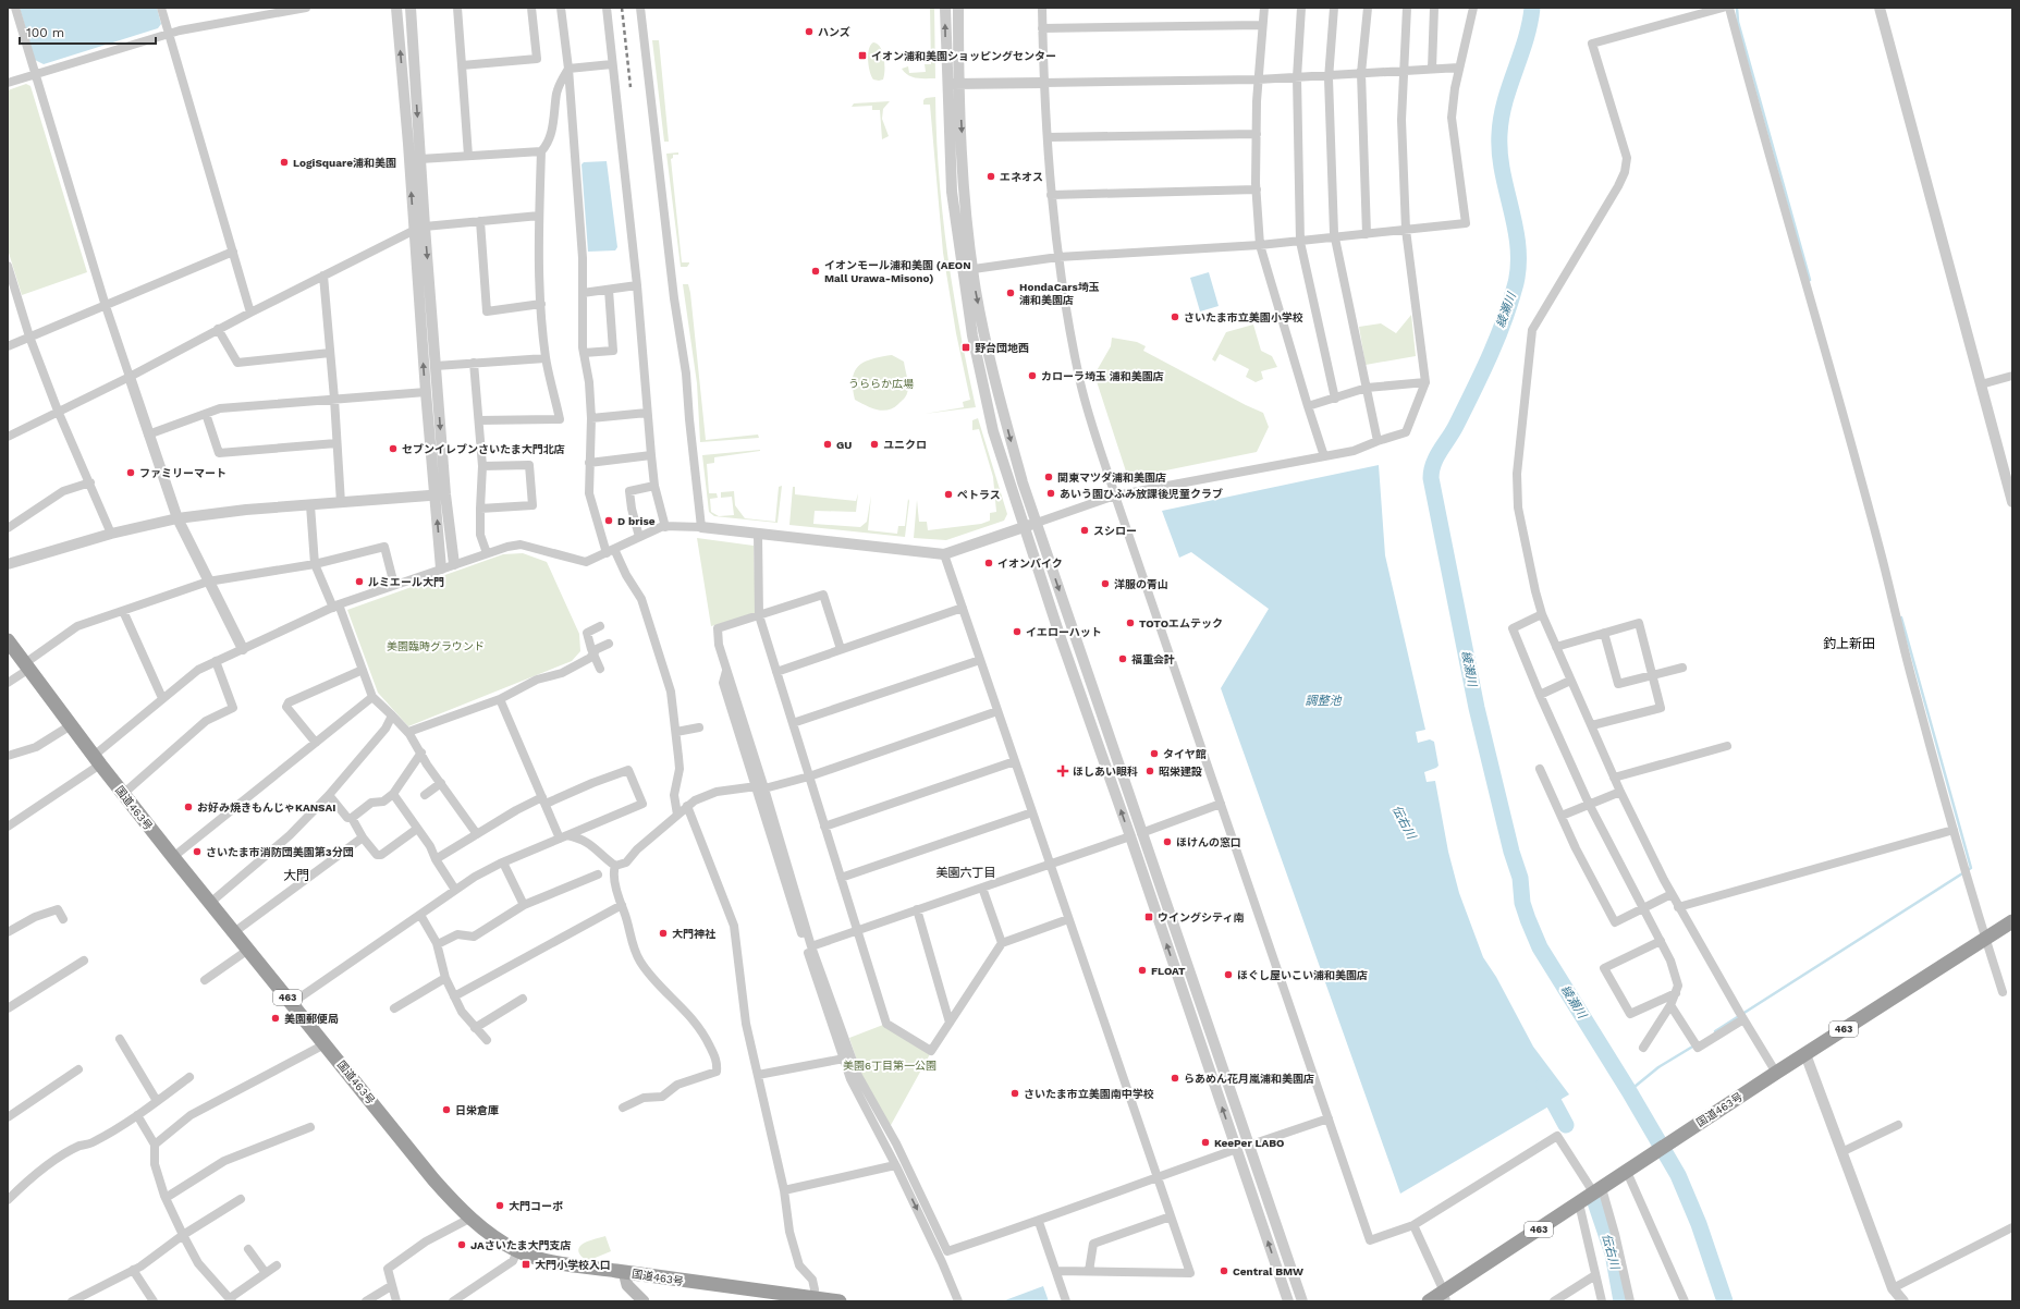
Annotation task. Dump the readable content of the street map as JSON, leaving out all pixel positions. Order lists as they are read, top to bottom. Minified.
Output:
{"streets":{"highway":["国道463号","463"]},"districts":["釣上新田","美園六丁目","大門"],"water":["綾瀬川","調整池","伝右川"],"parks":["うららか広場","美園臨時グラウンド","美園6丁目第一公園"],"places":{"other":["ハンズ","LogiSquare浦和美園","エネオス","イオンモール浦和美園 (AEON Mall Urawa-Misono)","HondaCars埼玉 浦和美園店","さいたま市立美園小学校","カローラ埼玉 浦和美園店","GU","ユニクロ","セブンイレブンさいたま大門北店","ファミリーマート","関東マツダ浦和美園店","あいう園ひふみ放課後児童クラブ","ペトラス","D brise","スシロー","イオンバイク","ルミエール大門","洋服の青山","TOTOエムテック","イエローハット","福重会計","タイヤ館","昭栄建設","お好み焼きもんじゃKANSAI","ほけんの窓口","さいたま市消防団美園第3分団","大門神社","FLOAT","ほぐし屋いこい浦和美園店","美園郵便局","らあめん花月嵐浦和美園店","さいたま市立美園南中学校","日栄倉庫","KeePer LABO","大門コーポ","JAさいたま大門支店","Central BMW"],"transit":["イオン浦和美園ショッピングセンター","野台団地西","ウイングシティ南","大門小学校入口"],"health":["ほしあい眼科"]},"scale_bar":"100 m"}
